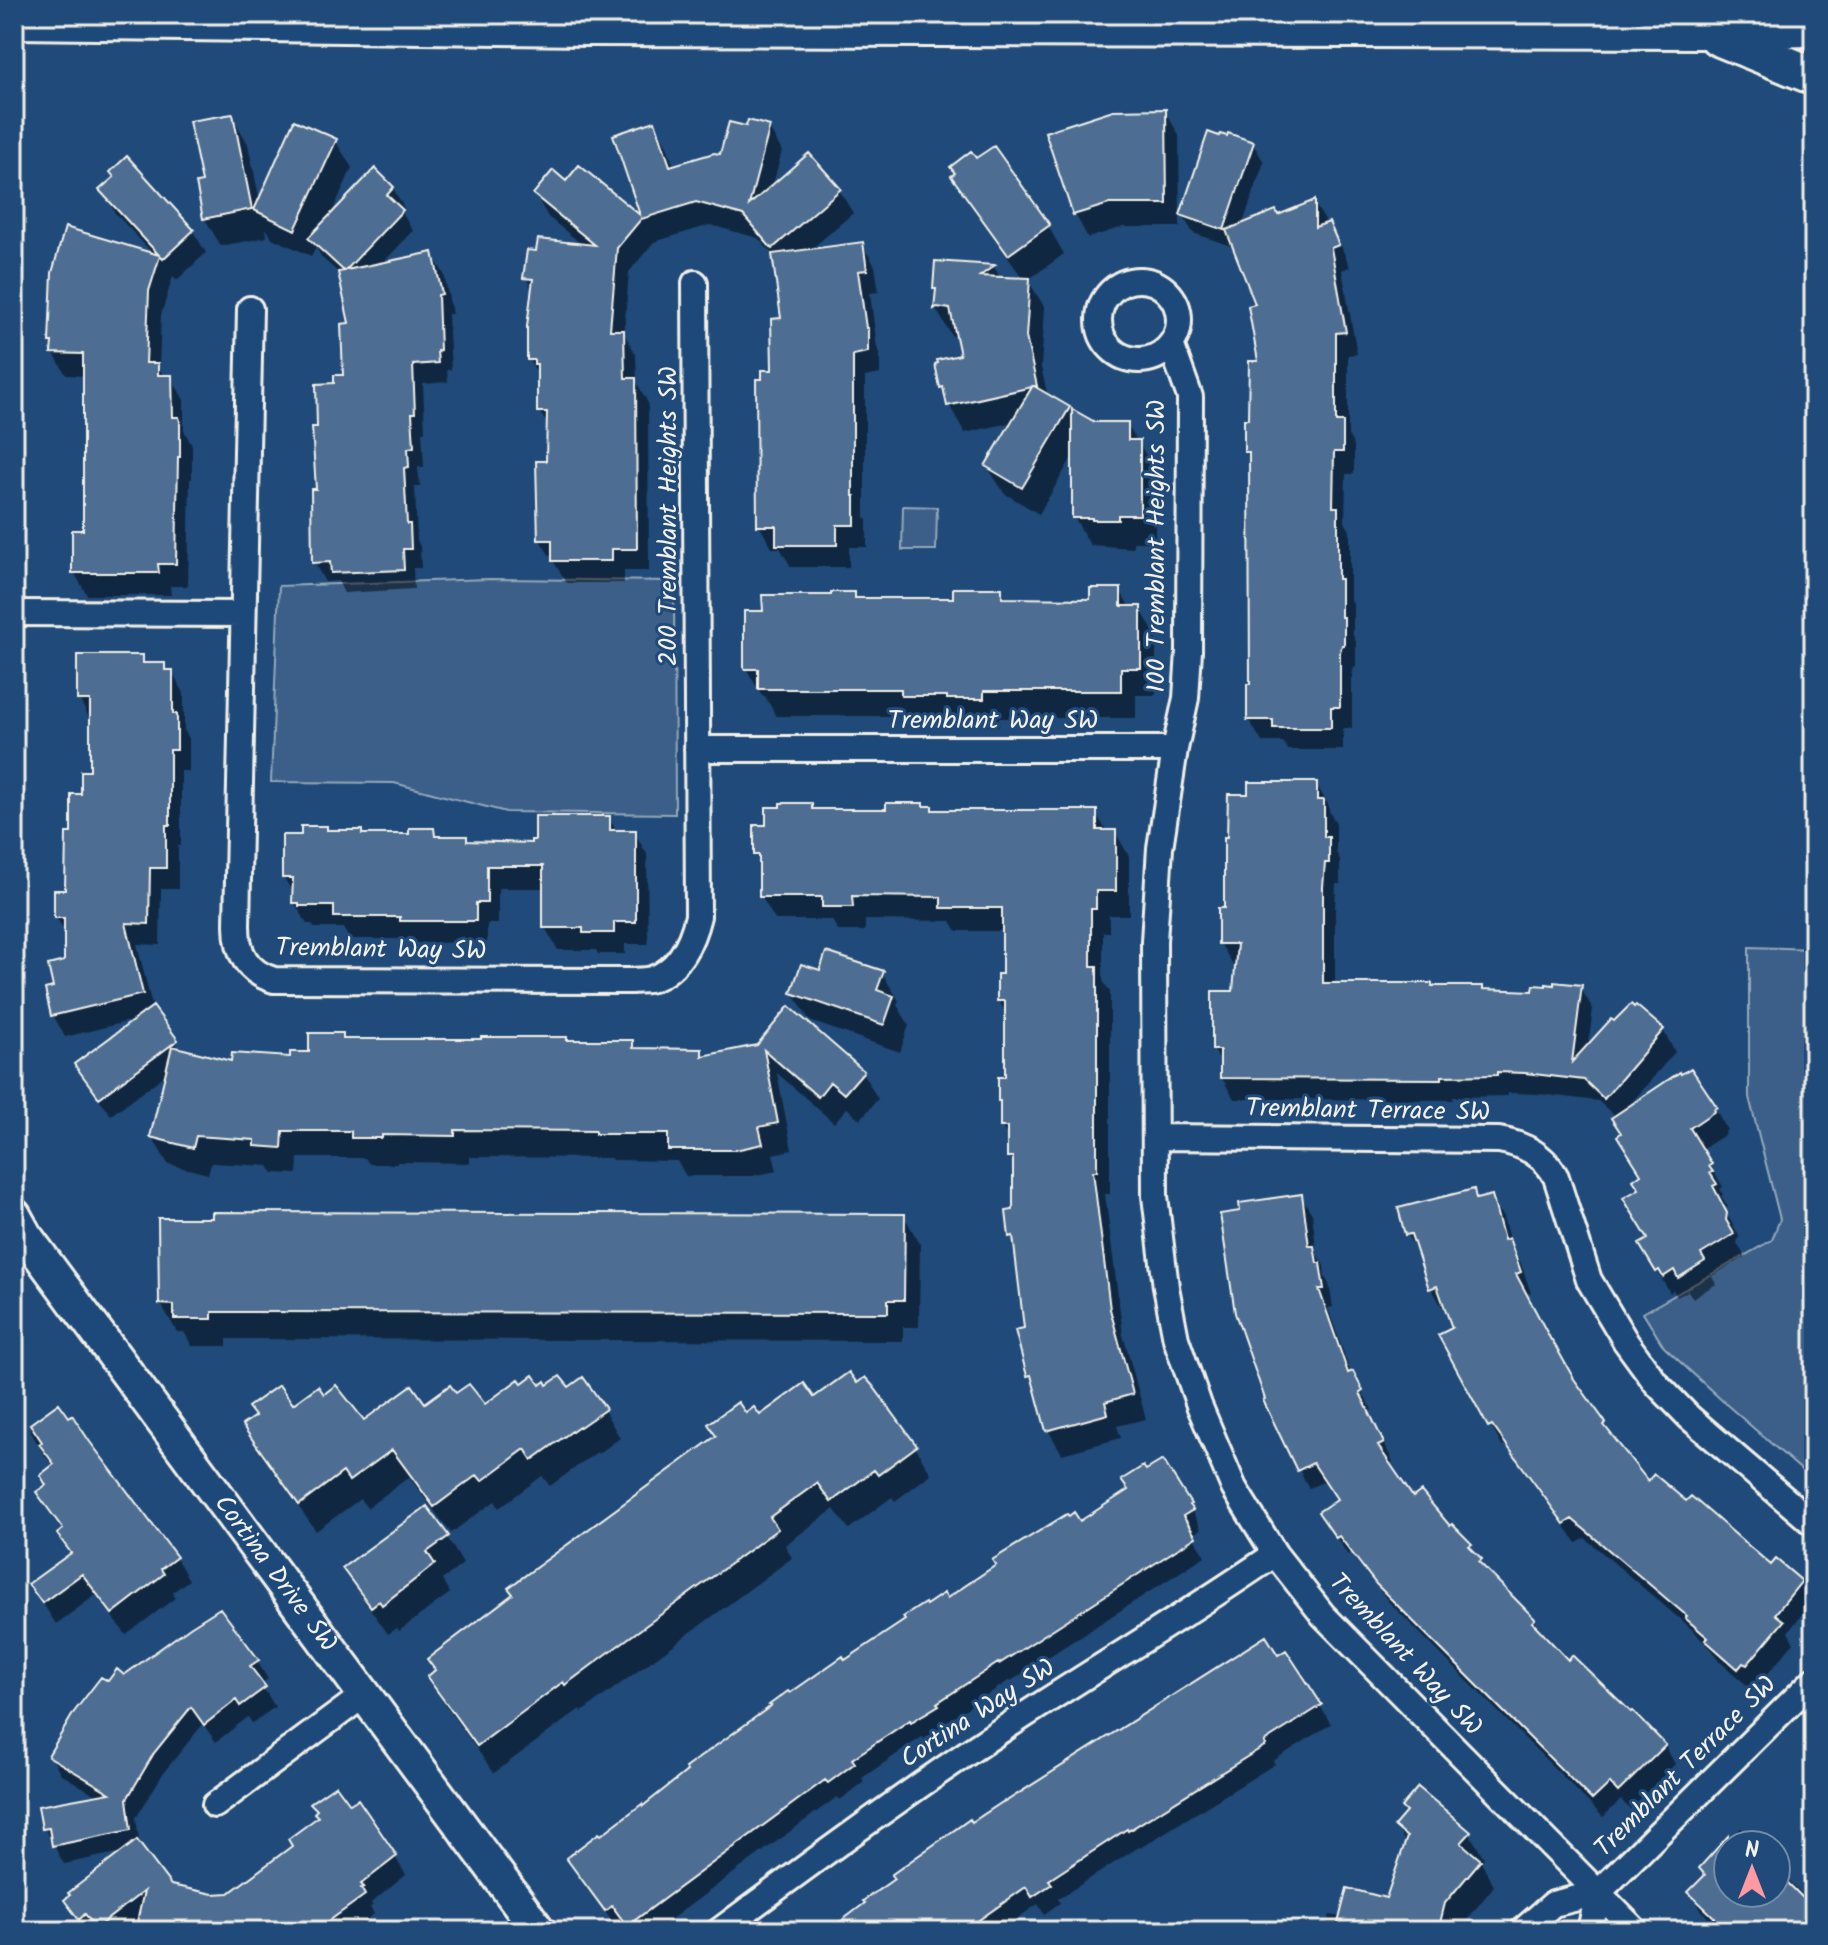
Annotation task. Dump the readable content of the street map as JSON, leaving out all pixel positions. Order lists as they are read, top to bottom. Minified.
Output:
{"streets":{"street":["200 Tremblant Heights SW","100 Tremblant Heights SW","Tremblant Way SW","Tremblant Terrace SW","Cortina Drive SW","Cortina Way SW"]},"crossings":[["200 Tremblant Heights SW","Tremblant Way SW"],["100 Tremblant Heights SW","Tremblant Way SW"],["Tremblant Way SW","Tremblant Terrace SW"],["Tremblant Way SW","Cortina Way SW"]],"north":"top"}
